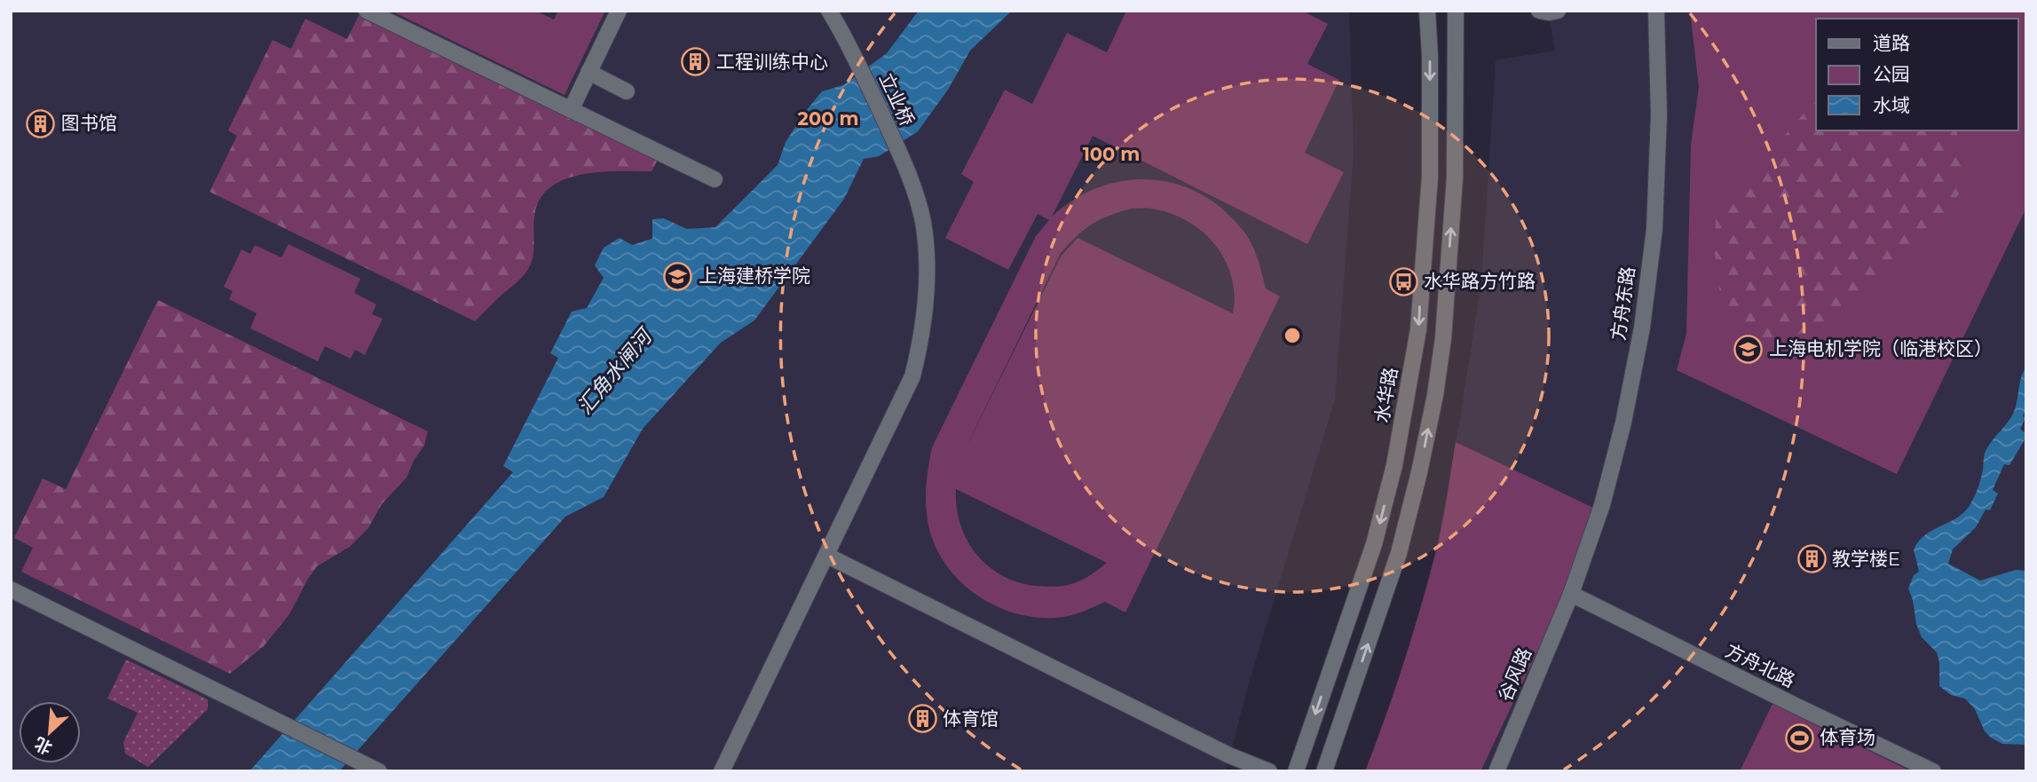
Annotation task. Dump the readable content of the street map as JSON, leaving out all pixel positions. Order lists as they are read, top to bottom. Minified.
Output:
{"streets":{"street":["立业桥","方舟东路","水华路","方舟北路","谷风路"]},"crossings":[["方舟东路","方舟北路"],["方舟东路","谷风路"],["方舟北路","谷风路"]],"water":["汇角水闸河"],"places":{"building":["工程训练中心","图书馆","教学楼E","体育馆"],"school or university":["上海建桥学院","上海电机学院（临港校区）"],"bus stop":["水华路方竹路"],"sports":["体育场"]},"legend":["道路","公园","水域"],"north":"bottom left","rings":["200 m","100 m"]}
